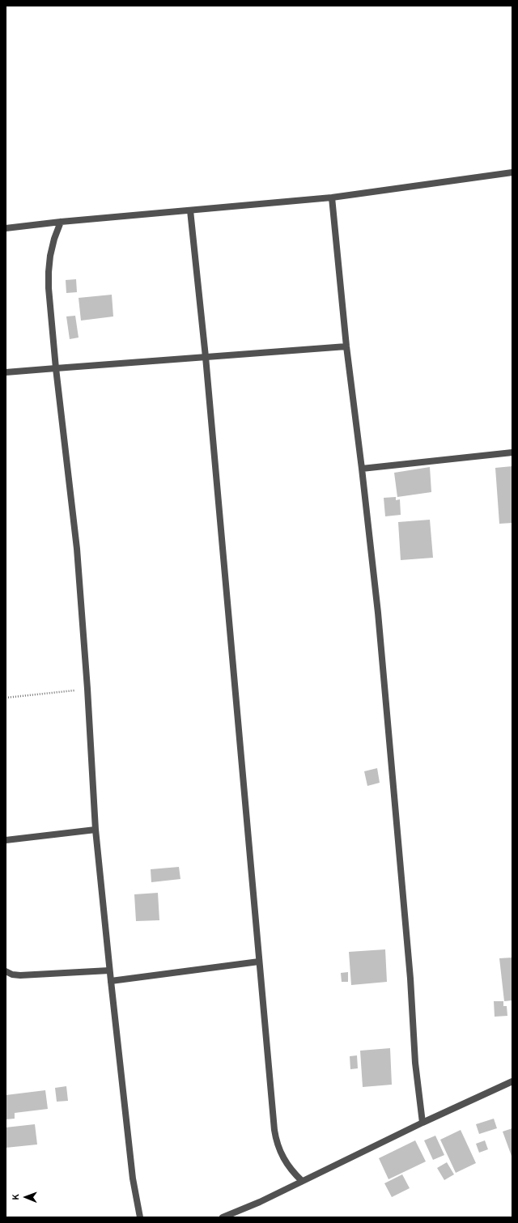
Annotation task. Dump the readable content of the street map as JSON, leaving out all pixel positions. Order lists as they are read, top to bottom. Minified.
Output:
{"north":"left"}
